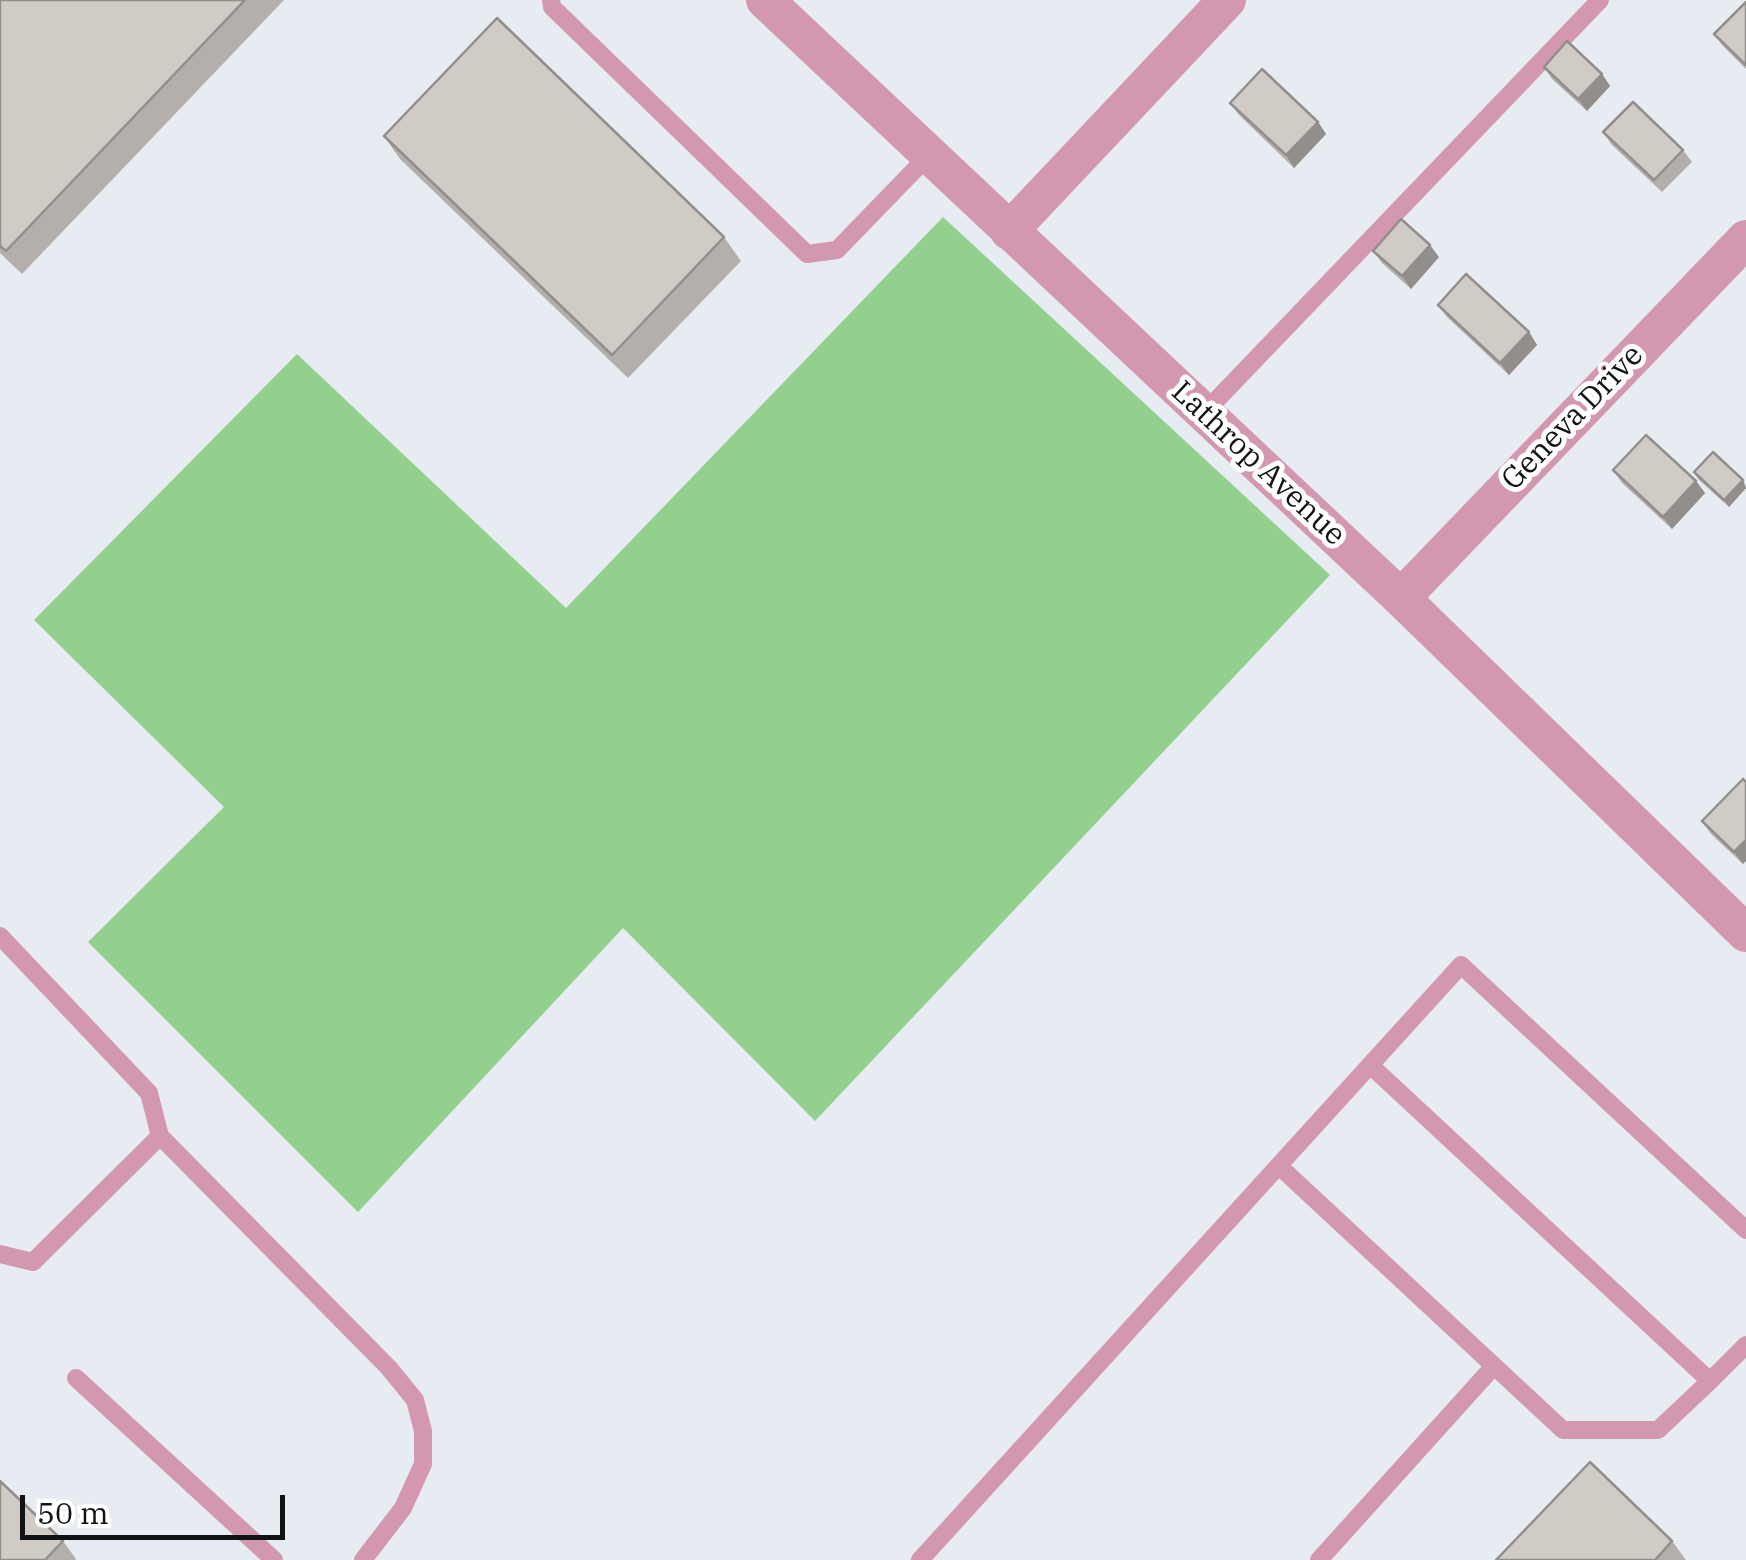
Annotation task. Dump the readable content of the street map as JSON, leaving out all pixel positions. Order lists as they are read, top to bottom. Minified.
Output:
{"streets":{"street":["Geneva Drive","Lathrop Avenue"]},"crossings":[["Geneva Drive","Lathrop Avenue"]],"scale_bar":"50 m"}
